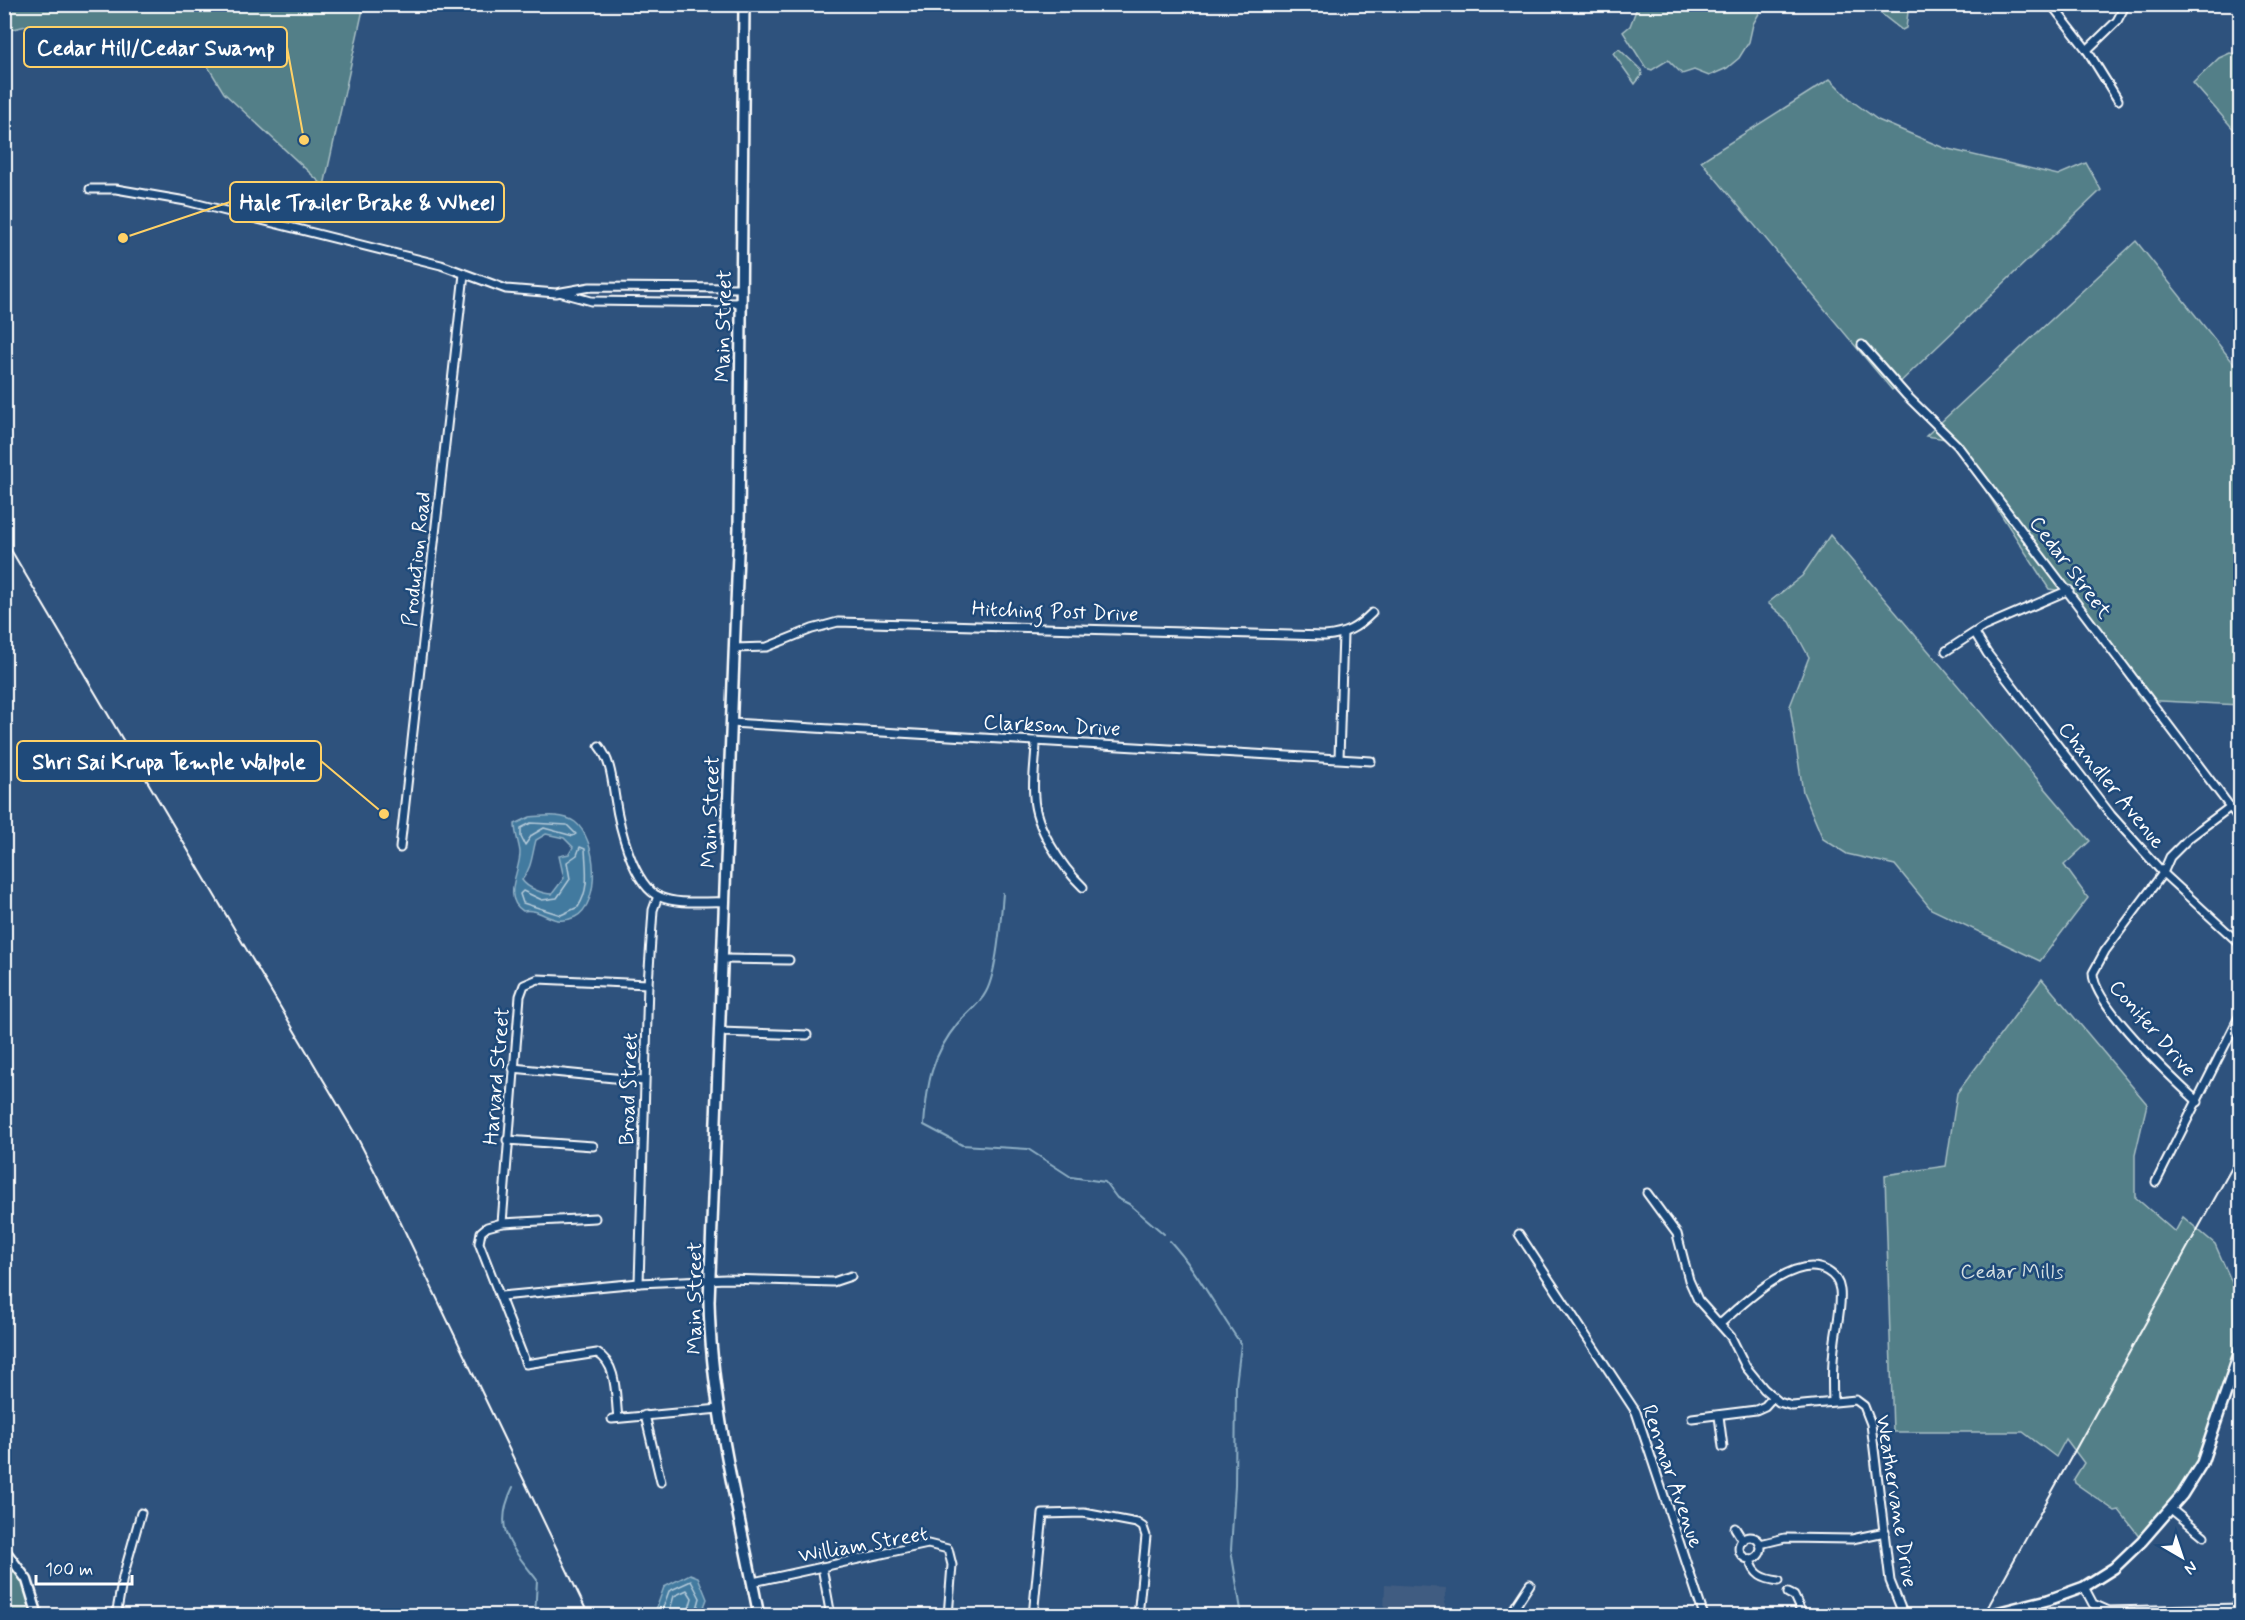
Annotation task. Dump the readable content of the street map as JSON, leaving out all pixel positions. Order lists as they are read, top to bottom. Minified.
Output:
{"streets":{"main road":["Main Street"],"street":["Production Road","Cedar Street","Hitching Post Drive","Clarkson Drive","Chandler Avenue","Conifer Drive","Harvard Street","Broad Street","Renmar Avenue","Weathervane Drive","William Street"]},"crossings":[["Main Street","Hitching Post Drive"],["Main Street","Clarkson Drive"],["Main Street","William Street"],["Cedar Street","Conifer Drive"],["Chandler Avenue","Conifer Drive"],["Harvard Street","Broad Street"]],"parks":["Cedar Mills"],"places":["Cedar Hill/Cedar Swamp","Hale Trailer Brake & Wheel","Shri Sai Krupa Temple Walpole"],"scale_bar":"100 m","north":"bottom right"}
